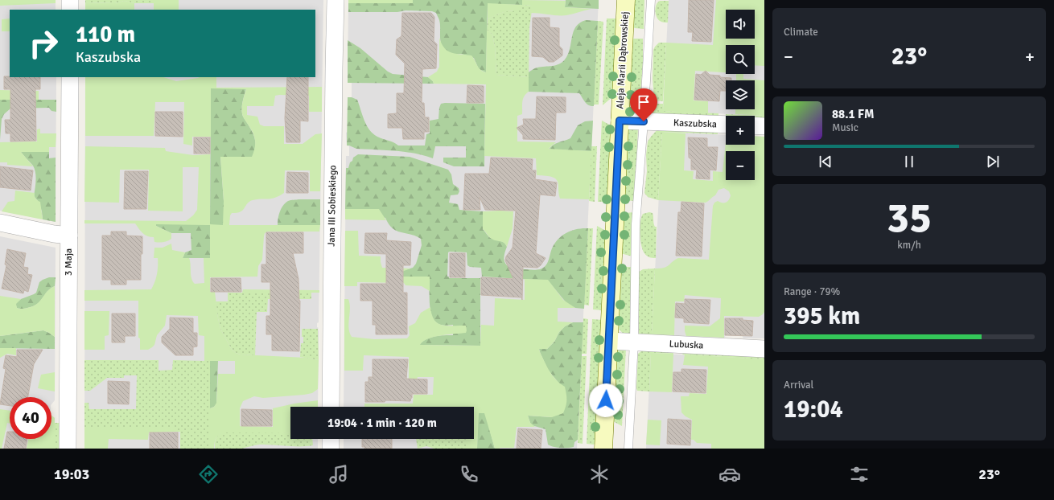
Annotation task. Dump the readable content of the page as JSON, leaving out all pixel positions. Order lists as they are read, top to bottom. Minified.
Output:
{"streets":{"street":["Aleja Marii Dąbrowskiej","Kaszubska","Jana III Sobieskiego","3 Maja","Lubuska"]},"crossings":[["Aleja Marii Dąbrowskiej","Kaszubska"],["Aleja Marii Dąbrowskiej","Lubuska"]],"page":{"tile":["Climate",["35","km/h"],["Range · 79%","395 km"],["Arrival","19:04"]],"map_buttons":["+","−"],"turn":["110 m","Kaszubska"],"heat":["−","23°","+"],"song":["88.1 FM","Music"],"limit":"40","trip":"19:04 · 1 min · 120 m","tabs":["19:03","23°"]}}
